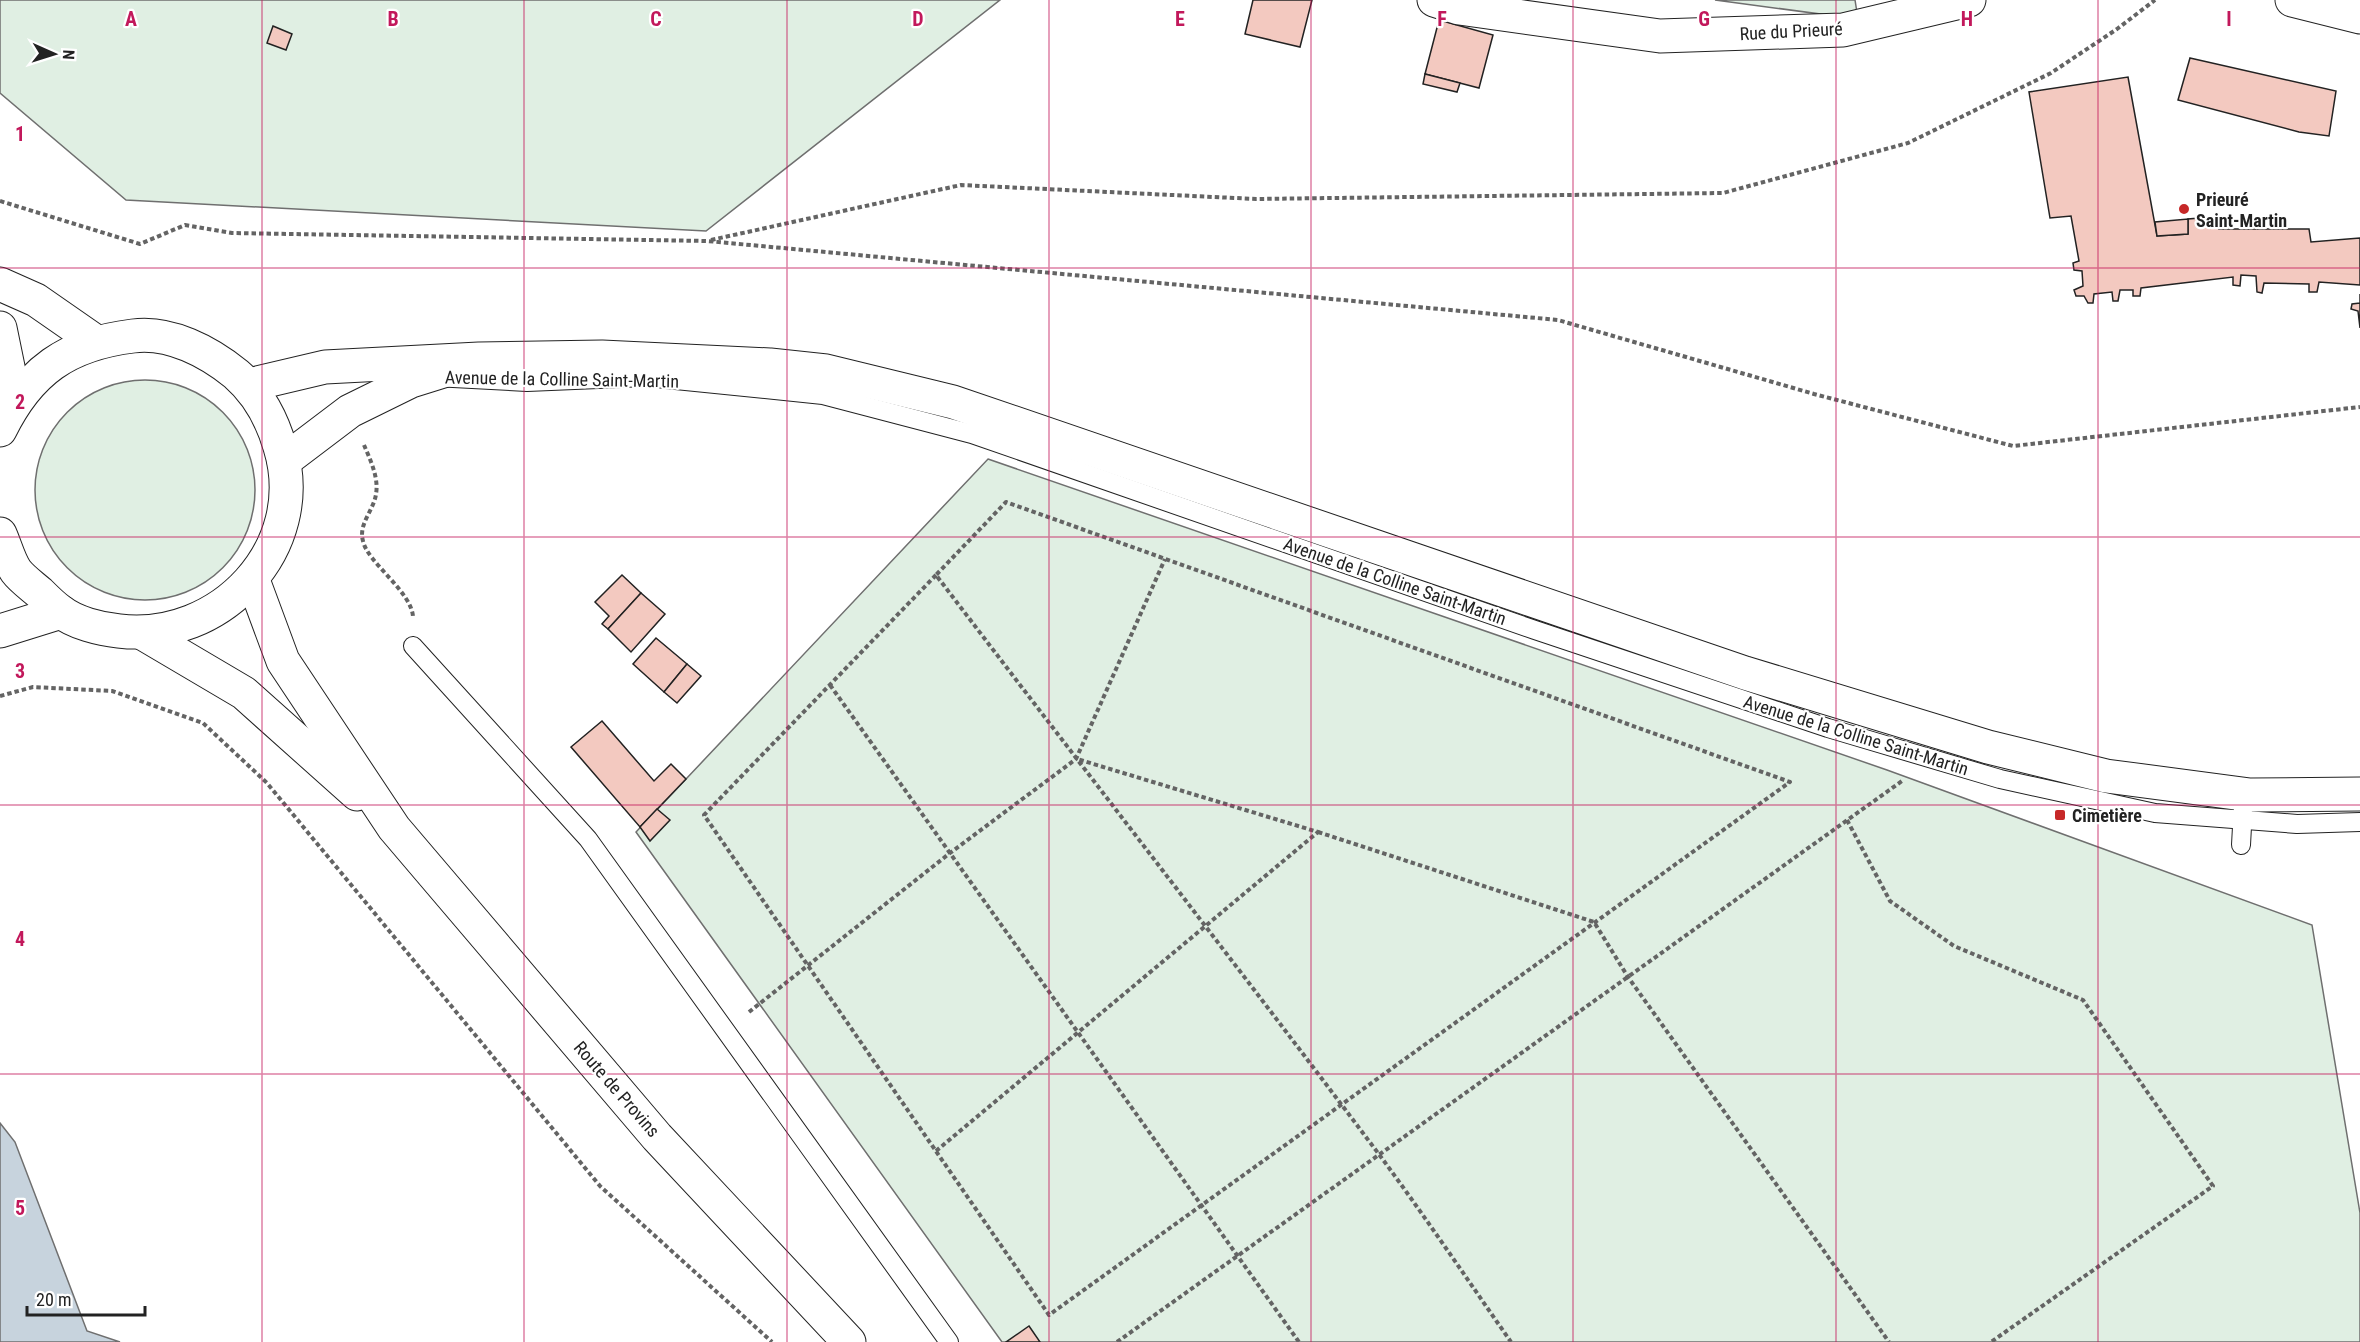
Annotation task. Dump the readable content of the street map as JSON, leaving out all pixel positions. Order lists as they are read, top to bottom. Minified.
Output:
{"streets":{"street":["Rue du Prieuré","Avenue de la Colline Saint-Martin","Route de Provins"]},"places":{"other":["Prieuré Saint-Martin"],"transit":["Cimetière"]},"scale_bar":"20 m","north":"right","grid":{"columns":["A","B","C","D","E","F","G","H","I"],"rows":["1","2","3","4","5"]}}
